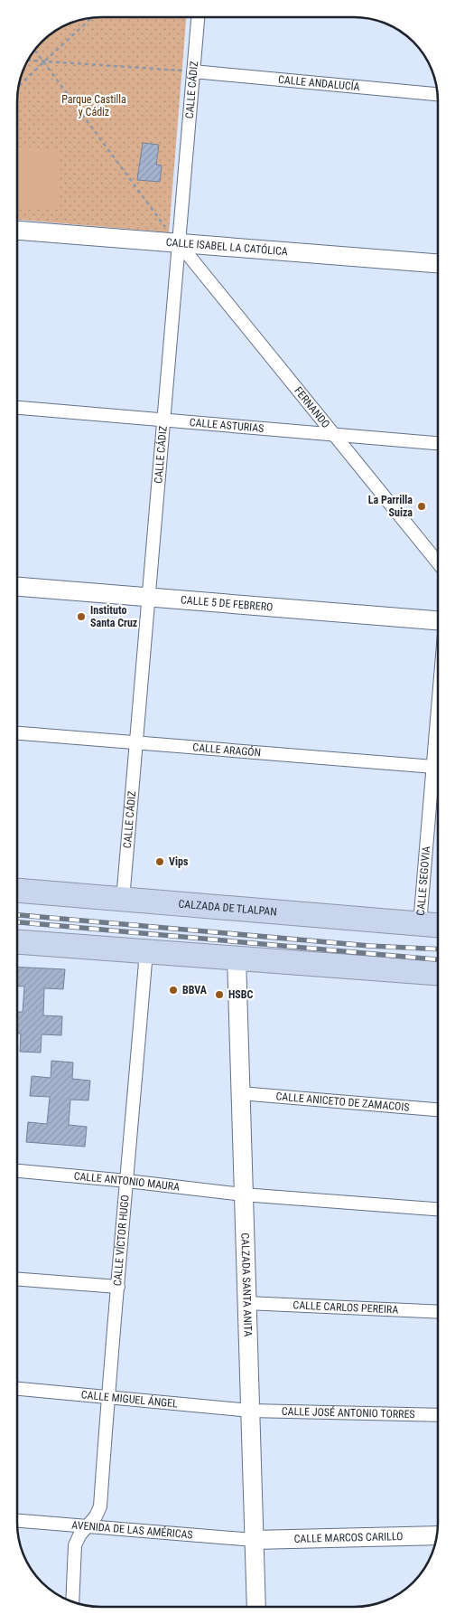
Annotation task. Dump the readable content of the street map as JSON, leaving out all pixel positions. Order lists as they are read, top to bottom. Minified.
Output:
{"streets":{"highway":["CALZADA DE TLALPAN"],"street":["CALLE ANDALUCÍA","CALLE CÁDIZ","CALLE ISABEL LA CATÓLICA","FERNANDO","CALLE ASTURIAS","CALLE 5 DE FEBRERO","CALLE ARAGÓN","CALLE SEGOVIA","CALLE ANICETO DE ZAMACOIS","CALLE ANTONIO MAURA","CALLE VÍCTOR HUGO","CALZADA SANTA ANITA","CALLE CARLOS PEREIRA","CALLE MIGUEL ÁNGEL","CALLE JOSÉ ANTONIO TORRES","AVENIDA DE LAS AMÉRICAS","CALLE MARCOS CARILLO"]},"crossings":[["CALLE ANDALUCÍA","CALLE CÁDIZ"],["CALLE CÁDIZ","CALLE ISABEL LA CATÓLICA"],["CALLE CÁDIZ","FERNANDO"],["CALLE CÁDIZ","CALLE ASTURIAS"],["CALLE CÁDIZ","CALLE 5 DE FEBRERO"],["CALLE CÁDIZ","CALLE ARAGÓN"],["CALLE CÁDIZ","CALZADA DE TLALPAN"],["CALLE ISABEL LA CATÓLICA","FERNANDO"],["FERNANDO","CALLE ASTURIAS"],["CALLE SEGOVIA","CALZADA DE TLALPAN"],["CALLE ANICETO DE ZAMACOIS","CALZADA SANTA ANITA"],["CALLE ANTONIO MAURA","CALLE VÍCTOR HUGO"],["CALLE ANTONIO MAURA","CALZADA SANTA ANITA"],["CALLE VÍCTOR HUGO","CALLE MIGUEL ÁNGEL"],["CALLE VÍCTOR HUGO","AVENIDA DE LAS AMÉRICAS"],["CALZADA SANTA ANITA","CALLE CARLOS PEREIRA"],["CALZADA SANTA ANITA","CALLE MIGUEL ÁNGEL"],["CALZADA SANTA ANITA","CALLE JOSÉ ANTONIO TORRES"],["CALZADA SANTA ANITA","AVENIDA DE LAS AMÉRICAS"],["CALZADA SANTA ANITA","CALLE MARCOS CARILLO"],["CALLE MIGUEL ÁNGEL","CALLE JOSÉ ANTONIO TORRES"],["AVENIDA DE LAS AMÉRICAS","CALLE MARCOS CARILLO"]],"parks":["Parque Castilla y Cádiz"],"places":["La Parrilla Suiza","Instituto Santa Cruz","Vips","BBVA","HSBC"]}
